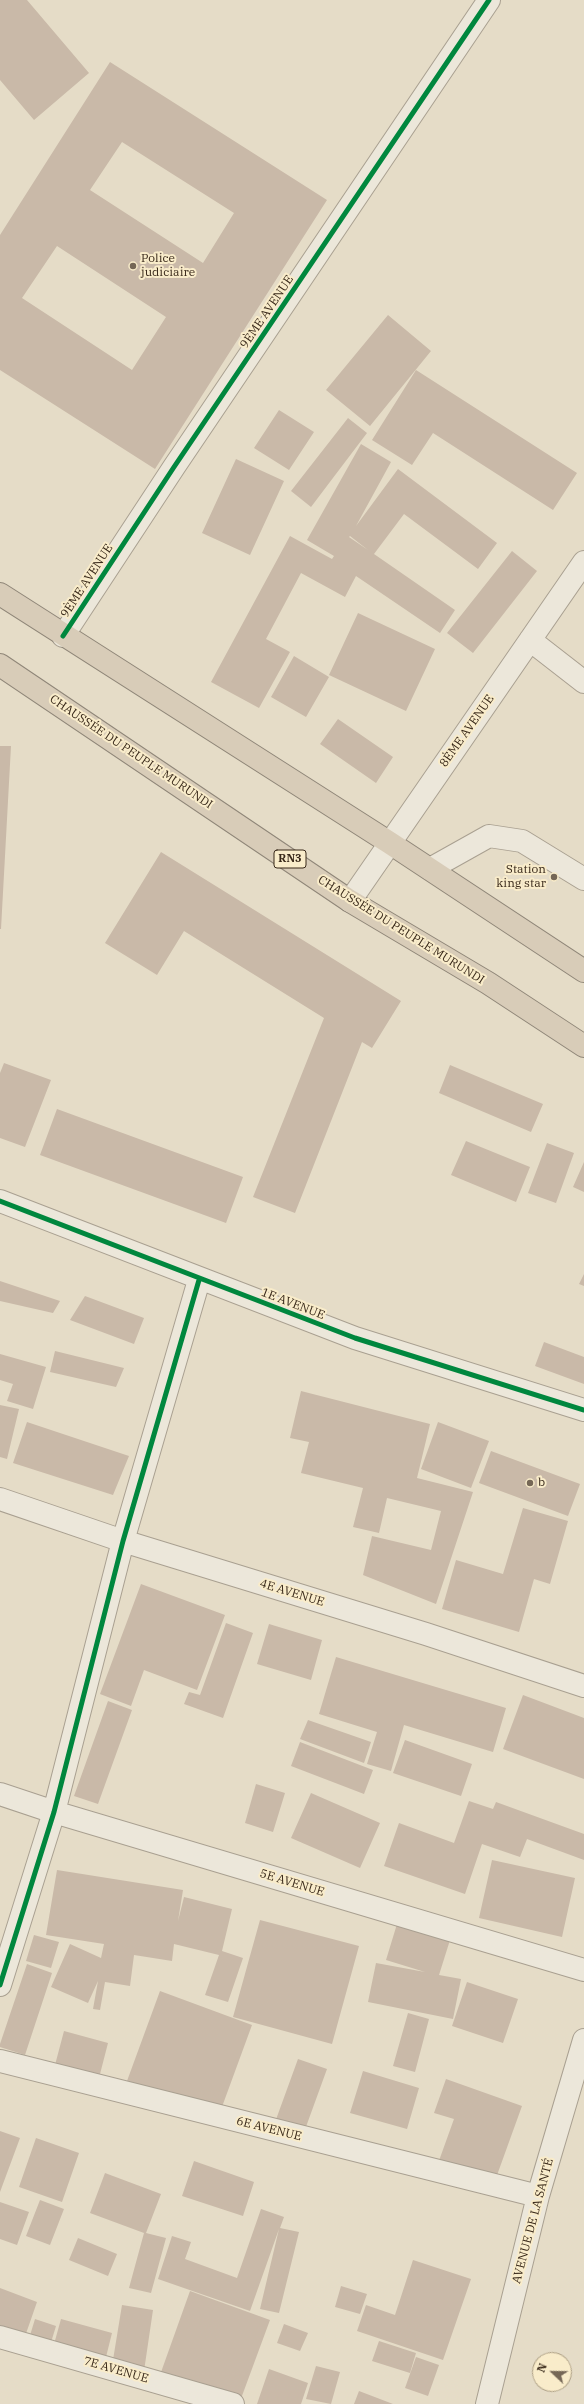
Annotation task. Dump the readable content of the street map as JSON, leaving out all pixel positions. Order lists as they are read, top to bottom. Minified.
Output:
{"streets":{"highway":["CHAUSSÉE DU PEUPLE MURUNDI","RN3"],"street":["9ÈME AVENUE","8ÈME AVENUE","1E AVENUE","4E AVENUE","5E AVENUE","6E AVENUE","AVENUE DE LA SANTÉ","7E AVENUE"]},"crossings":[["8ÈME AVENUE","CHAUSSÉE DU PEUPLE MURUNDI"],["6E AVENUE","AVENUE DE LA SANTÉ"]],"places":["Police judiciaire","Station king star","b"],"north":"left"}
